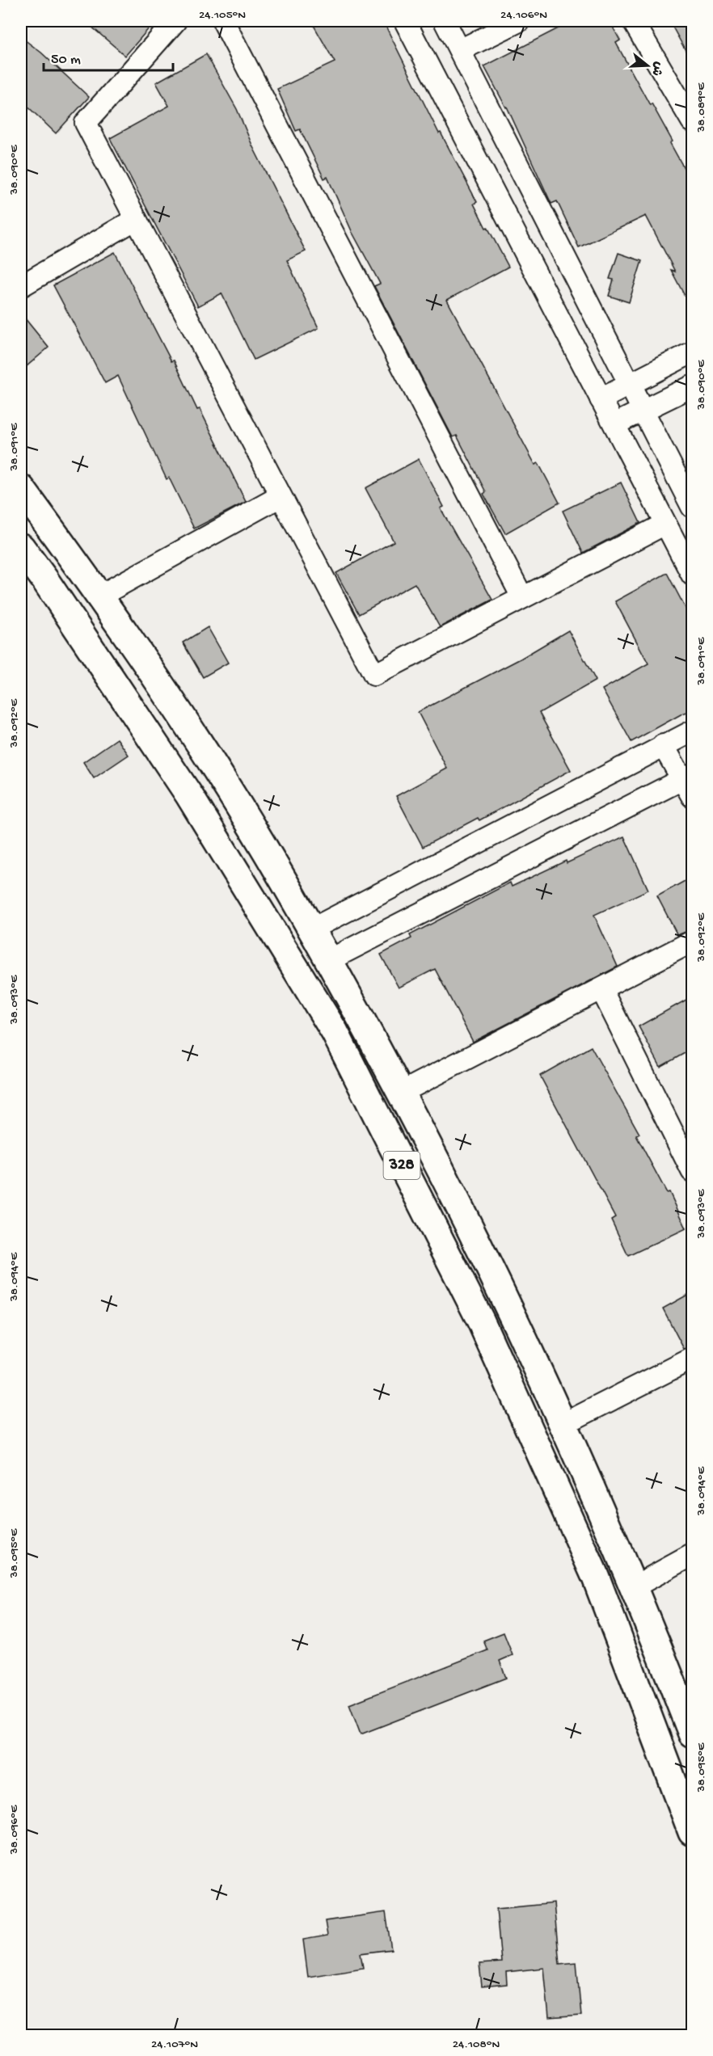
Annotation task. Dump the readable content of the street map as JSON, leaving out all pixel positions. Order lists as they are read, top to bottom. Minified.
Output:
{"streets":{"main road":["328"]},"scale_bar":"50 m","north":"right","coordinates":["24.105°N","24.106°N","38.089°E","38.090°E","38.091°E","38.092°E","38.093°E","38.094°E","38.095°E","38.096°E","24.107°N","24.108°N"]}
